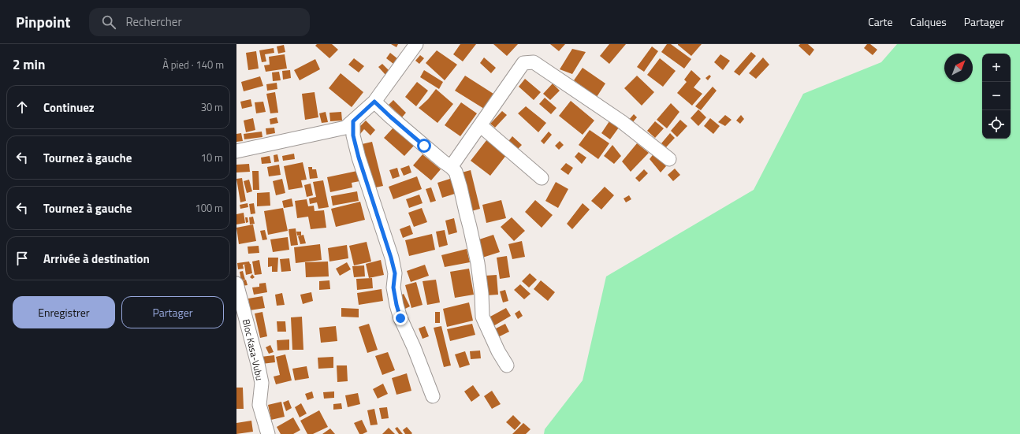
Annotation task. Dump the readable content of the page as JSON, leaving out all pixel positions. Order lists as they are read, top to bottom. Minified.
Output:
{"streets":{"street":["Bloc Kasa-Vubu"]},"north":"top right","page":{"header":"Pinpoint","search":"Rechercher","nav":["Carte","Calques","Partager"],"heading":["2 min","À pied · 140 m"],"map_buttons":["+","−"],"list":[["Continuez","30 m"],["Tournez à gauche","10 m"],["Tournez à gauche","100 m"],"Arrivée à destination"],"buttons":["Enregistrer","Partager"]}}
